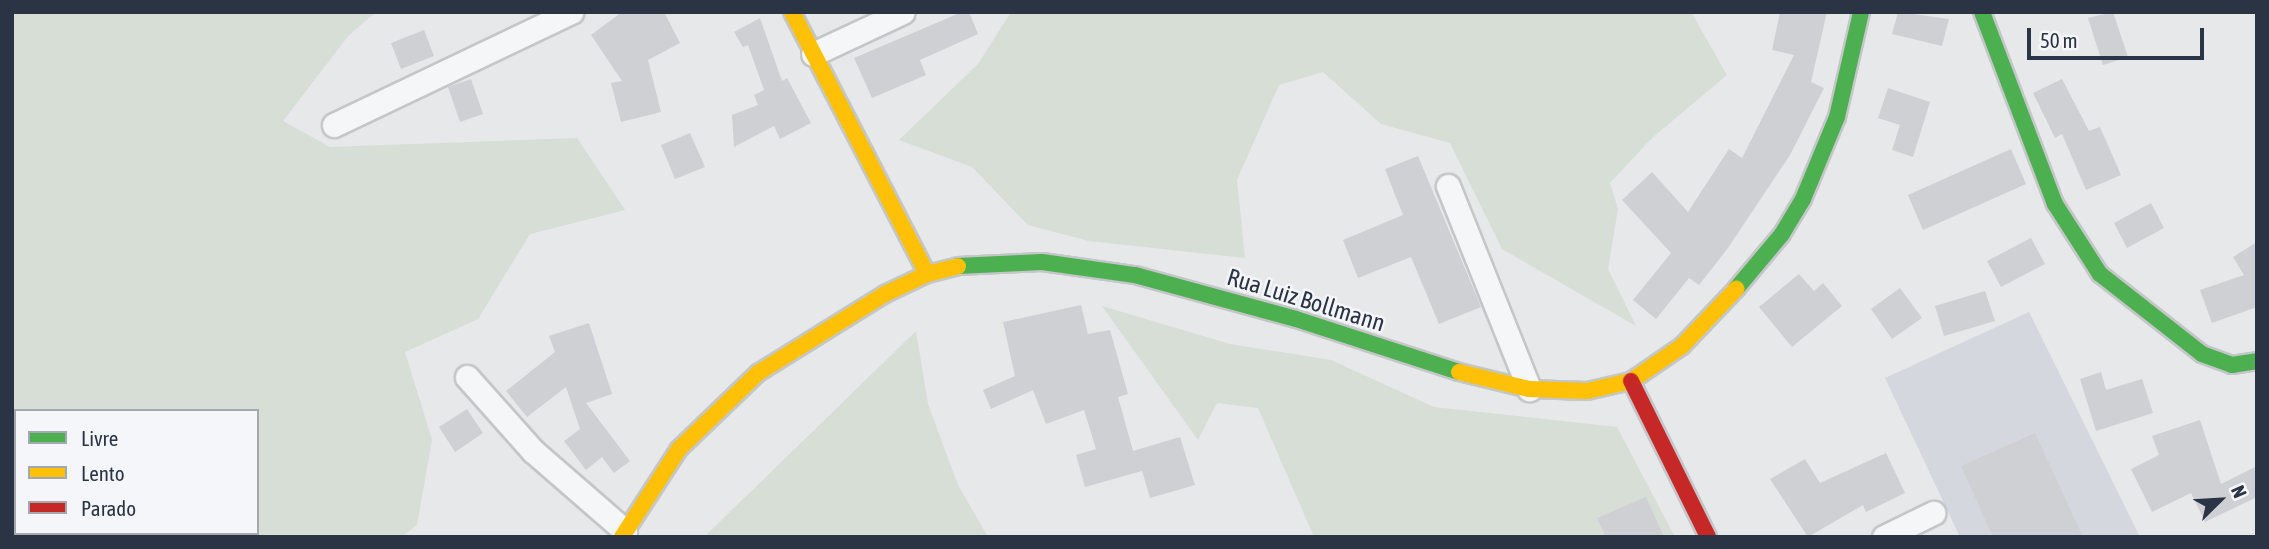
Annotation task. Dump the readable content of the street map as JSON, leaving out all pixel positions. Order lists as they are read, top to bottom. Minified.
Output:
{"streets":{"main road":["Rua Luiz Bollmann"]},"legend":["Livre","Lento","Parado"],"scale_bar":"50 m","north":"top right"}
